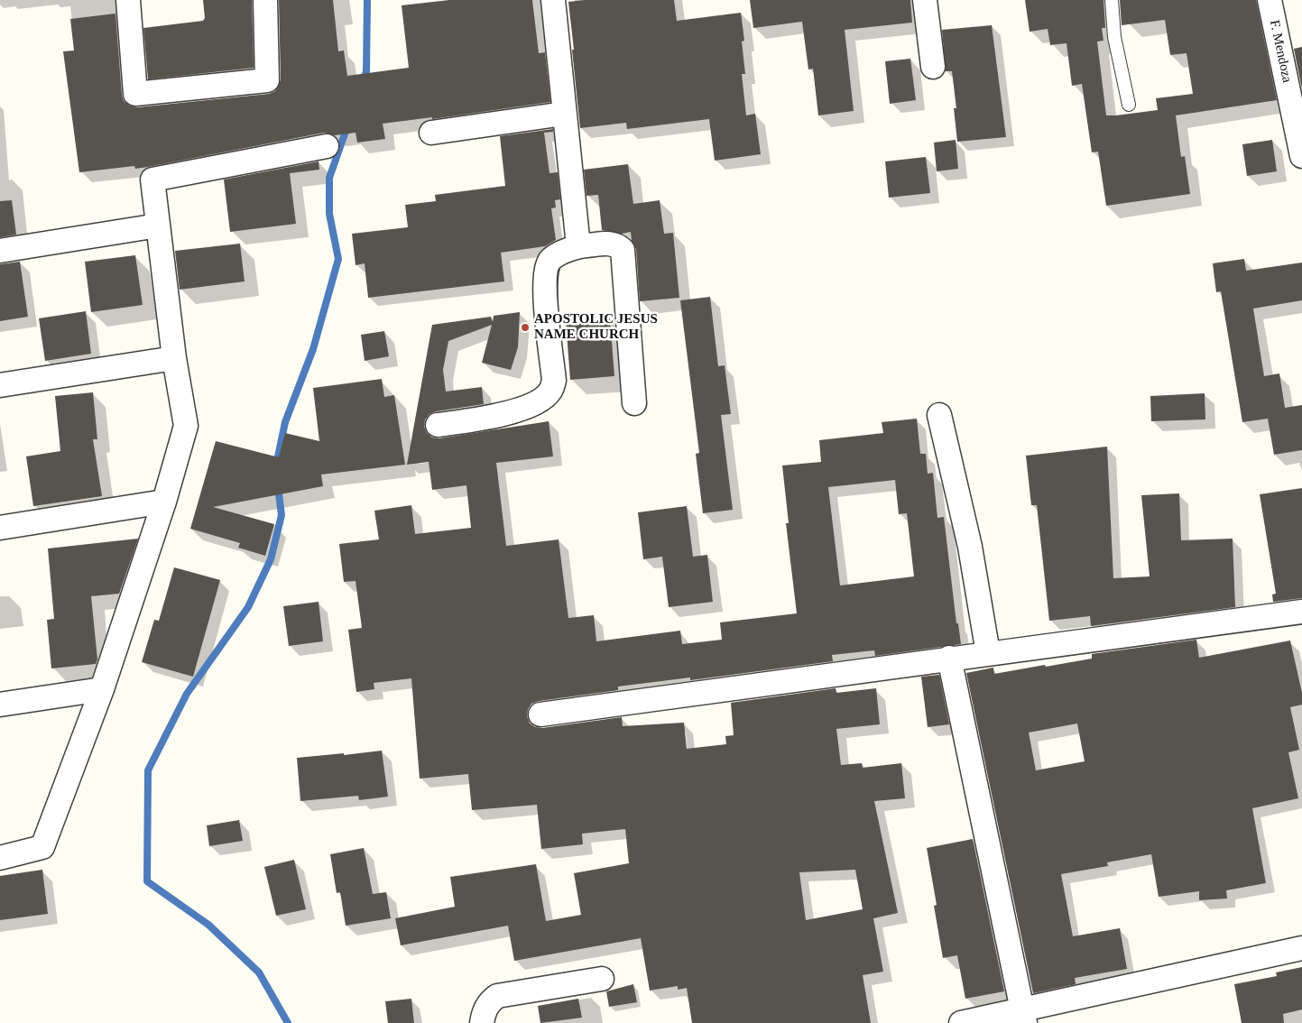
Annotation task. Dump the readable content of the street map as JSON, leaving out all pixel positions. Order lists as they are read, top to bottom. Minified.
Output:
{"streets":{"street":["F. Mendoza"]},"places":["APOSTOLIC JESUS NAME CHURCH"]}
